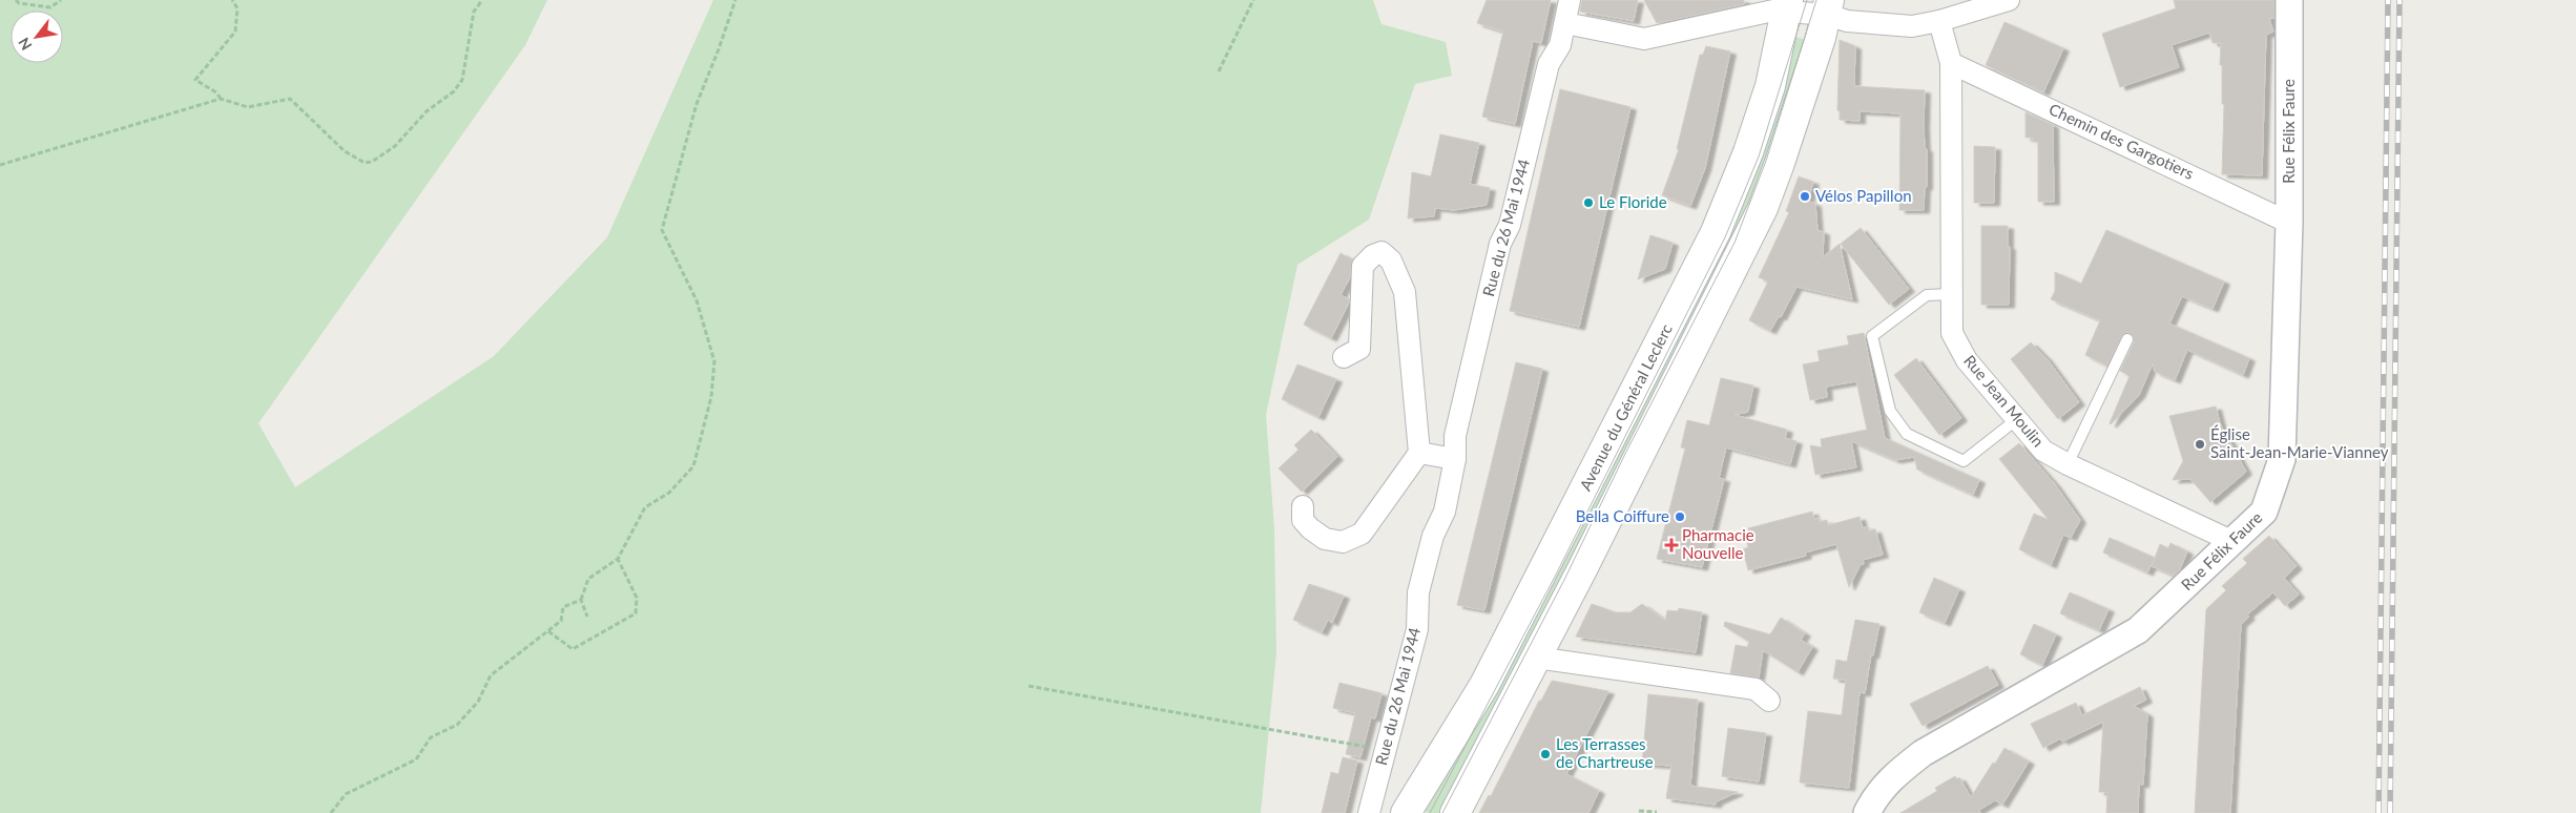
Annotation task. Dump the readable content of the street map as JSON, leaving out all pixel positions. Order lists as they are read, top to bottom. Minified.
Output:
{"streets":{"main road":["Avenue du Général Leclerc"],"street":["Rue Félix Faure","Chemin des Gargotiers","Rue du 26 Mai 1944","Rue Jean Moulin"]},"crossings":[["Rue Félix Faure","Chemin des Gargotiers"],["Rue Félix Faure","Rue Jean Moulin"],["Chemin des Gargotiers","Rue Jean Moulin"]],"places":{"other":["Vélos Papillon","Le Floride","Église Saint-Jean-Marie-Vianney","Bella Coiffure","Les Terrasses de Chartreuse"],"health":["Pharmacie Nouvelle"]},"north":"bottom left"}
